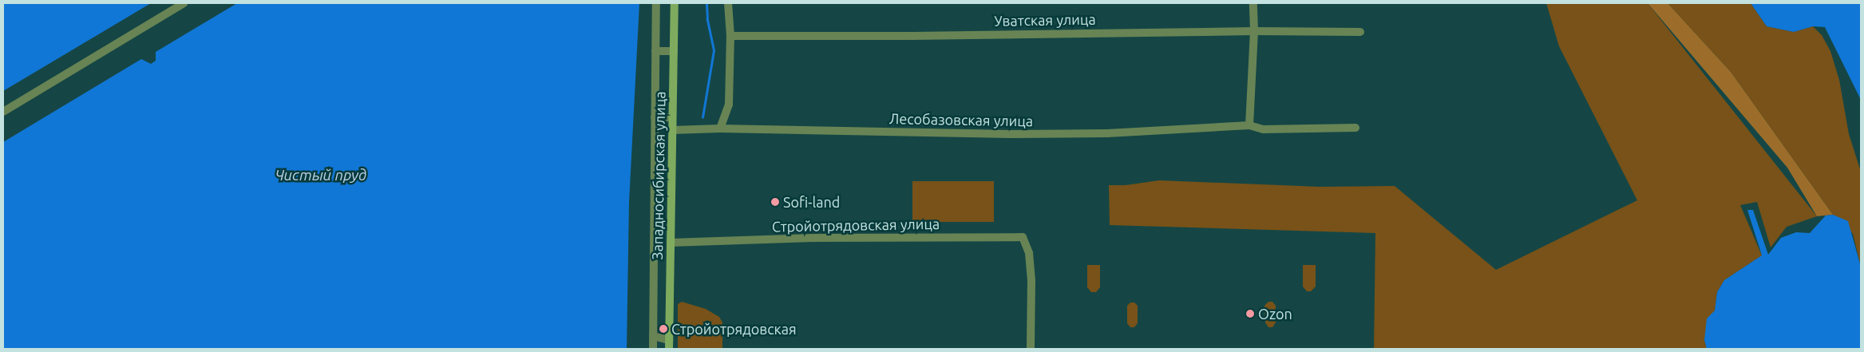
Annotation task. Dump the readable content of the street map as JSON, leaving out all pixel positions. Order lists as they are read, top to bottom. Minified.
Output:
{"streets":{"main road":["Западносибирская улица"],"street":["Уватская улица","Лесобазовская улица","Стройотрядовская улица"]},"crossings":[["Лесобазовская улица","Западносибирская улица"],["Западносибирская улица","Стройотрядовская улица"]],"water":["Чистый пруд"],"places":["Sofi-land","Ozon","Стройотрядовская"]}
